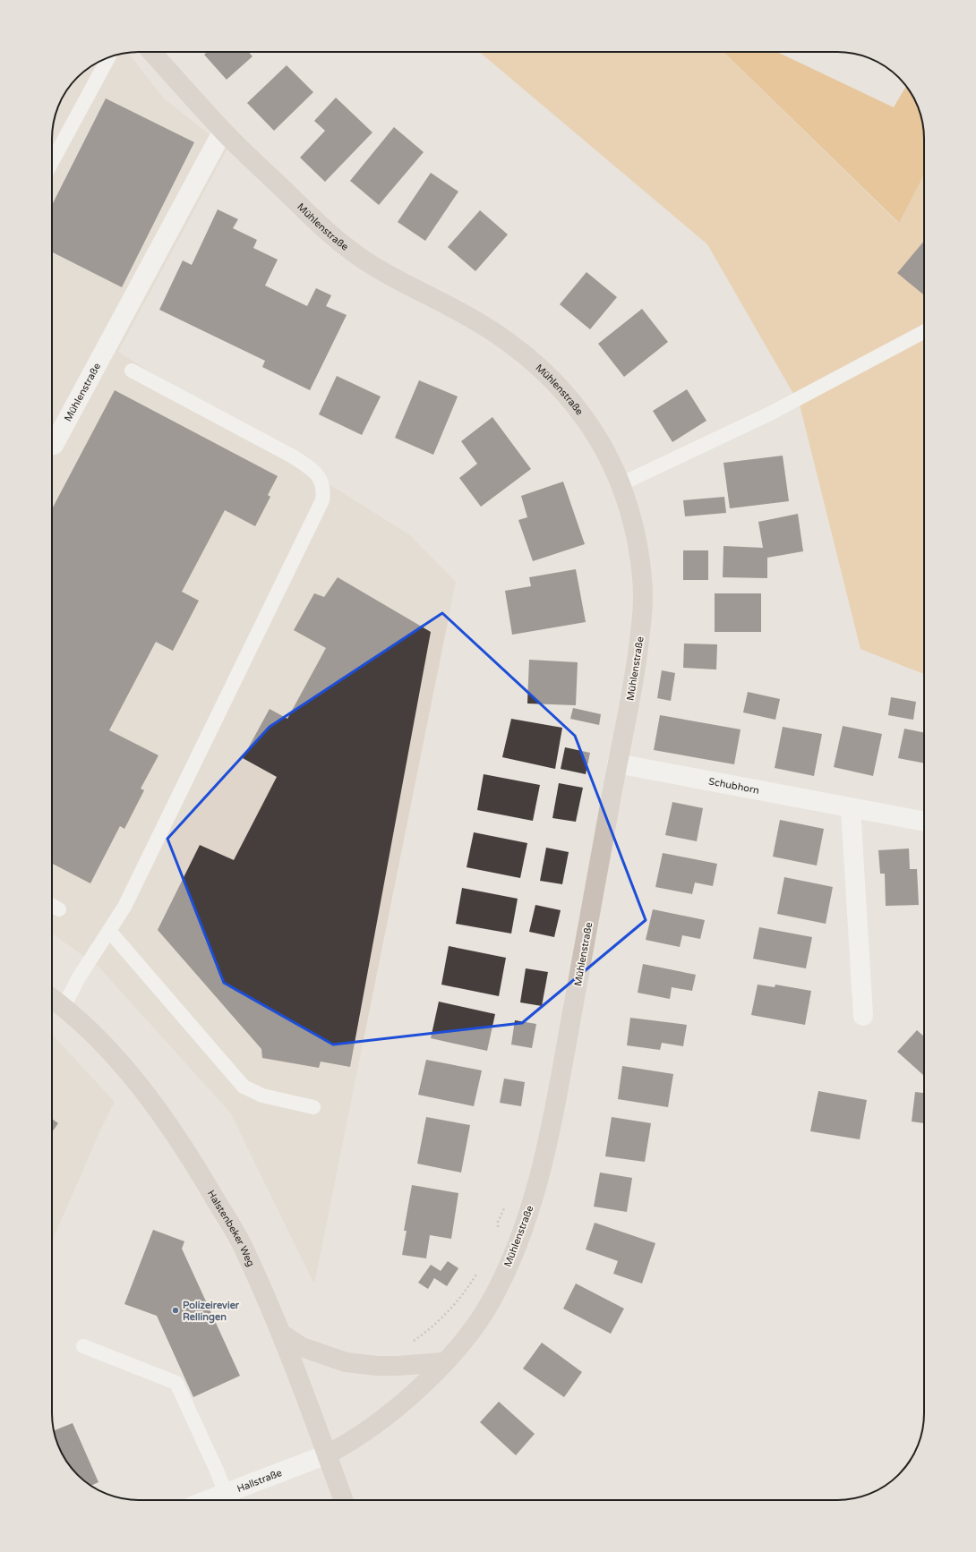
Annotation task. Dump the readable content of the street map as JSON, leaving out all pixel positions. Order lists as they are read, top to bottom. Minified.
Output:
{"streets":{"street":["Mühlenstraße","Schubhorn","Halstenbeker Weg","Hallstraße"]},"crossings":[["Mühlenstraße","Schubhorn"],["Mühlenstraße","Halstenbeker Weg"],["Mühlenstraße","Hallstraße"],["Halstenbeker Weg","Hallstraße"]],"places":["Polizeirevier Rellingen"]}
